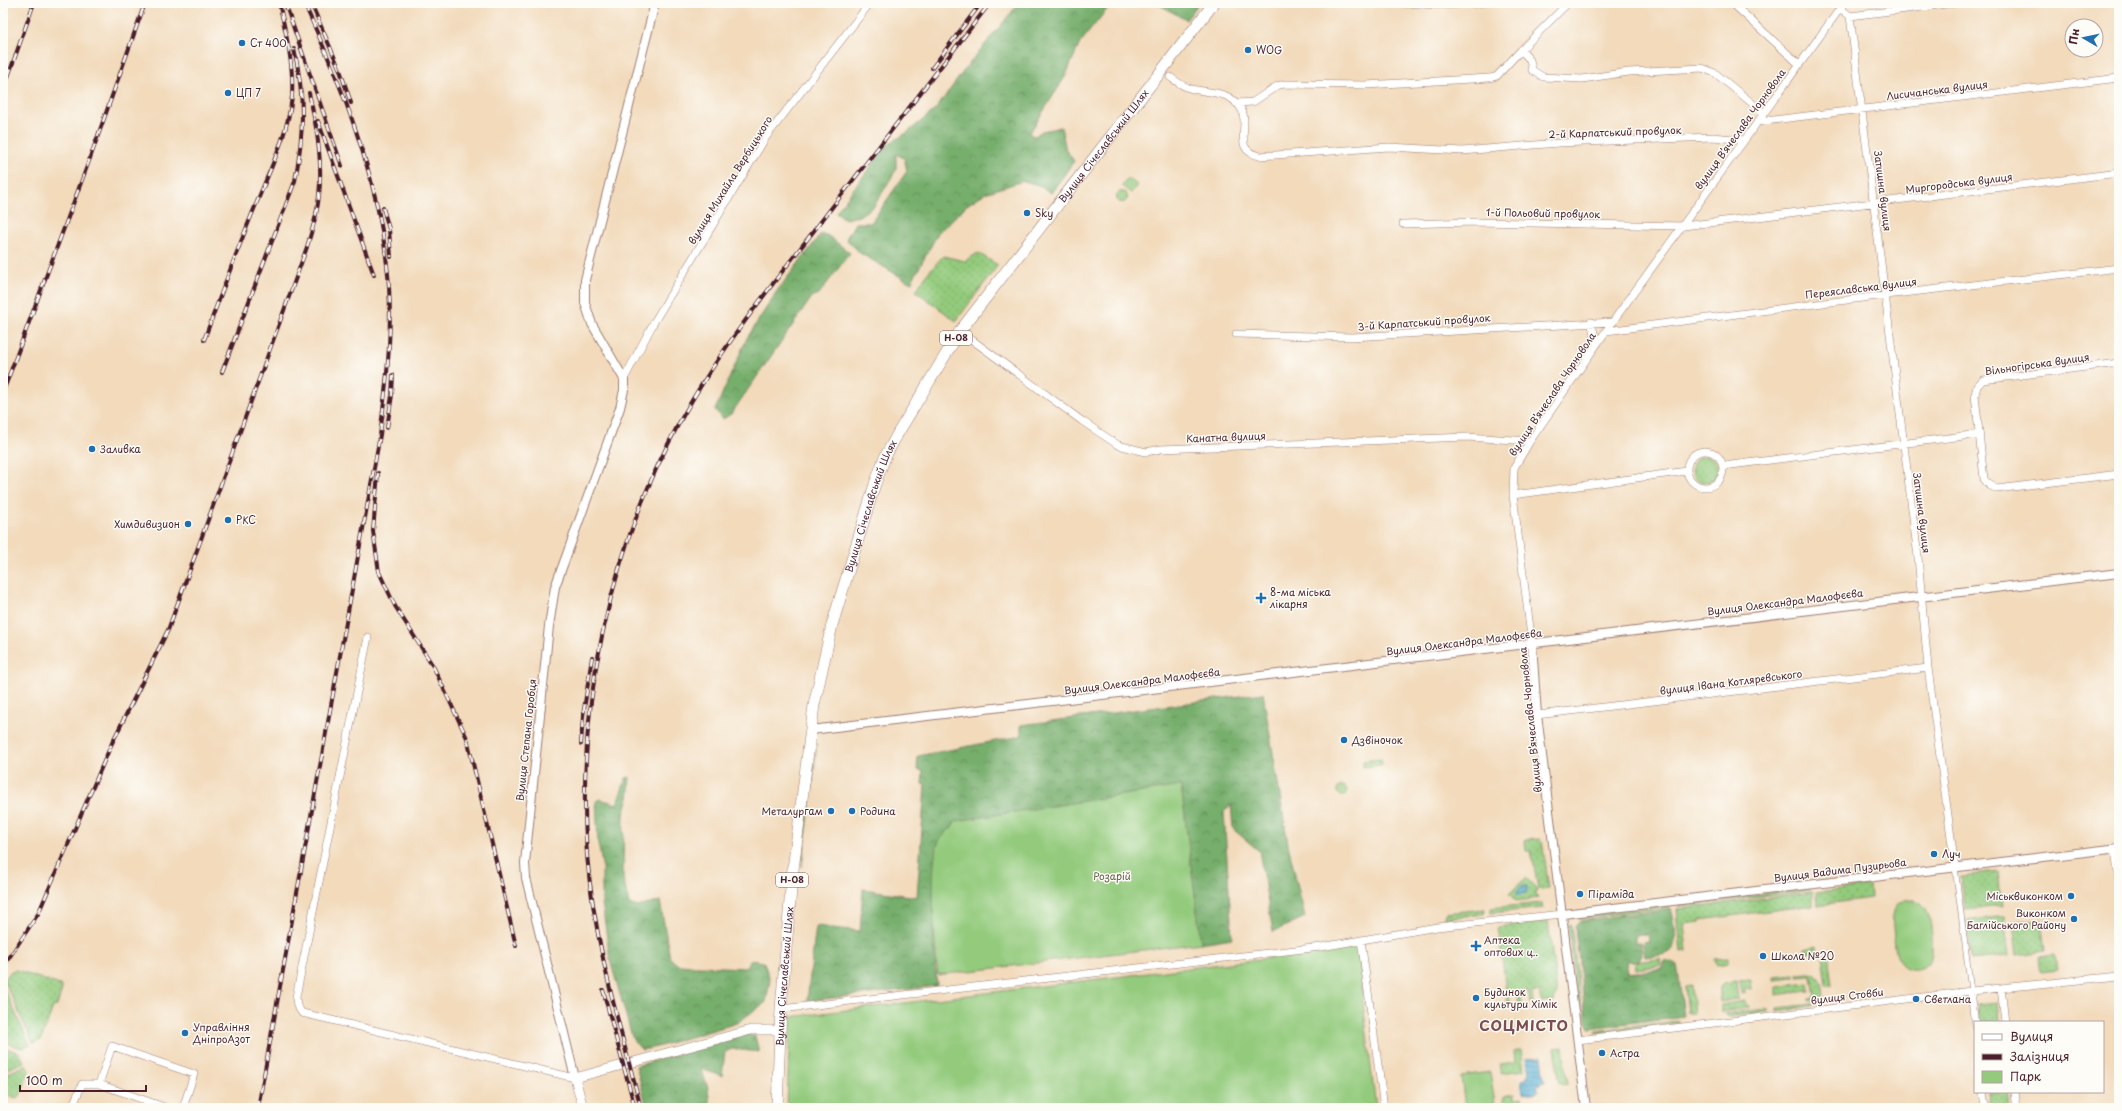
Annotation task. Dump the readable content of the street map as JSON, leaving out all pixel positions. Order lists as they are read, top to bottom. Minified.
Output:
{"streets":{"main road":["Вулиця Січеславський Шлях","Н-08","Вулиця Степана Горобця"],"street":["Лисичанська вулиця","вулиця Вʼячеслава Чорновола","2-й Карпатський провулок","вулиця Михайла Вербицького","Миргородська вулиця","Затишна вулиця","1-й Польовий провулок","Переяславська вулиця","3-й Карпатський провулок","Вільногірська вулиця","Канатна вулиця","Вулиця Олександра Малофєєва","вулиця Івана Котляревського","Вулиця Вадима Пузирьова","вулиця Стовби"]},"crossings":[["Лисичанська вулиця","вулиця Вʼячеслава Чорновола"],["Лисичанська вулиця","Затишна вулиця"],["вулиця Вʼячеслава Чорновола","2-й Карпатський провулок"],["вулиця Вʼячеслава Чорновола","Миргородська вулиця"],["вулиця Вʼячеслава Чорновола","1-й Польовий провулок"],["вулиця Вʼячеслава Чорновола","Переяславська вулиця"],["вулиця Вʼячеслава Чорновола","3-й Карпатський провулок"],["вулиця Вʼячеслава Чорновола","Канатна вулиця"],["вулиця Вʼячеслава Чорновола","Вулиця Олександра Малофєєва"],["вулиця Вʼячеслава Чорновола","вулиця Івана Котляревського"],["вулиця Вʼячеслава Чорновола","Вулиця Вадима Пузирьова"],["вулиця Вʼячеслава Чорновола","вулиця Стовби"],["Вулиця Січеславський Шлях","Канатна вулиця"],["Вулиця Січеславський Шлях","Вулиця Олександра Малофєєва"],["вулиця Михайла Вербицького","Вулиця Степана Горобця"],["Миргородська вулиця","Затишна вулиця"],["Миргородська вулиця","1-й Польовий провулок"],["Затишна вулиця","Переяславська вулиця"],["Затишна вулиця","Вулиця Олександра Малофєєва"],["Затишна вулиця","вулиця Івана Котляревського"],["Затишна вулиця","Вулиця Вадима Пузирьова"],["Затишна вулиця","вулиця Стовби"]],"districts":["СОЦМІСТО"],"parks":["Розарій"],"places":{"other":["Ст 400","WOG","ЦП 7","Sky","Заливка","РКС","Химдивизион","Дзвіночок","Металургам","Родина","Луч","Піраміда","Міськвиконком","Виконком Баглійського Району","Школа №20","Будинок культури Хімік","Светлана","Управління ДніпроАзот","Астра"],"health":["8-ма міська лікарня","Аптека оптових ц‥"]},"legend":["Вулиця","Залізниця","Парк"],"scale_bar":"100 m","north":"left"}
